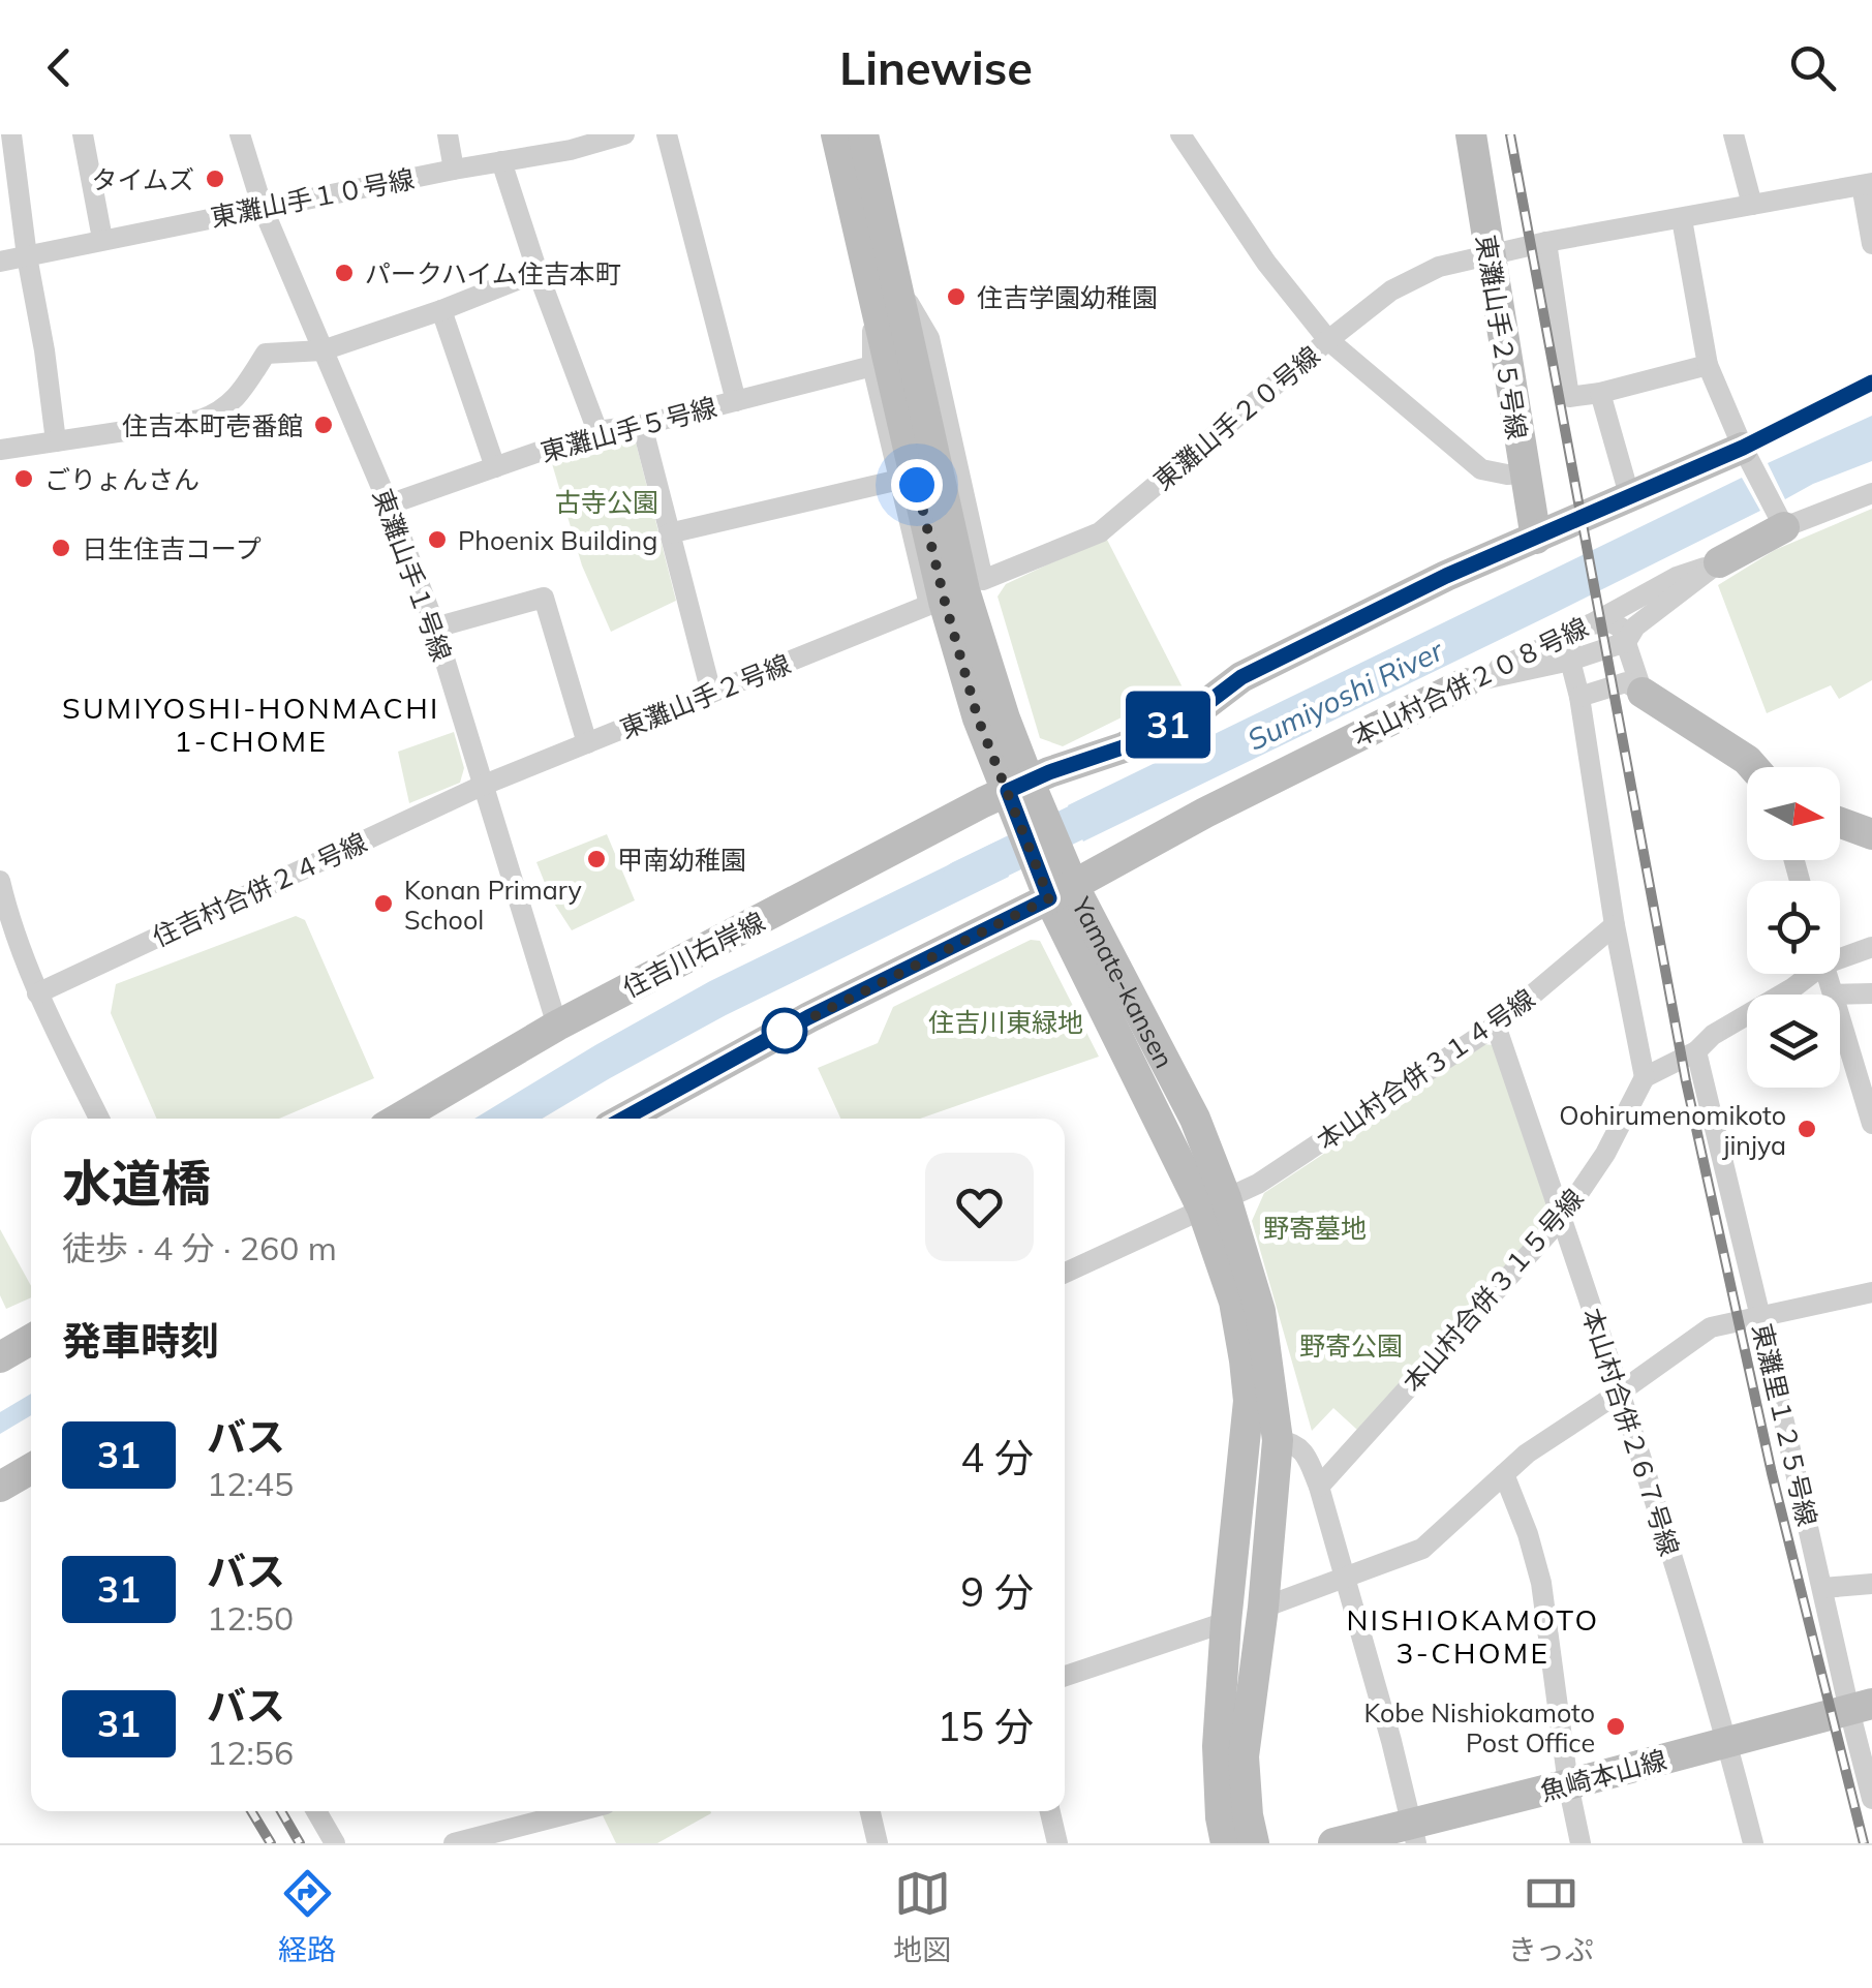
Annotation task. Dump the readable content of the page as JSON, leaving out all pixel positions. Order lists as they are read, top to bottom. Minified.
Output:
{"streets":{"street":["東灘山手１０号線","東灘山手２５号線","東灘山手２０号線","東灘山手５号線","東灘山手１号線","本山村合併２０８号線","東灘山手２号線","住吉村合併２４号線","住吉川右岸線","Yamate-kansen","本山村合併３１４号線","本山村合併３１５号線","東灘里１２５号線","本山村合併２６７号線","魚崎本山線"]},"crossings":[["東灘山手１０号線","東灘山手１号線"],["東灘山手２５号線","東灘山手２０号線"],["東灘山手２５号線","住吉川右岸線"],["東灘山手２０号線","Yamate-kansen"],["東灘山手５号線","東灘山手１号線"],["東灘山手１号線","東灘山手２号線"],["東灘山手１号線","住吉村合併２４号線"],["東灘山手１号線","住吉川右岸線"],["本山村合併２０８号線","Yamate-kansen"],["東灘山手２号線","住吉村合併２４号線"],["住吉川右岸線","Yamate-kansen"],["Yamate-kansen","本山村合併３１４号線"],["本山村合併３１４号線","本山村合併２６７号線"],["本山村合併３１５号線","本山村合併２６７号線"],["東灘里１２５号線","魚崎本山線"],["本山村合併２６７号線","魚崎本山線"]],"districts":["SUMIYOSHI-HONMACHI 1-CHOME","NISHIOKAMOTO 3-CHOME"],"water":["Sumiyoshi River"],"parks":["古寺公園","住吉川東緑地","野寄墓地","野寄公園"],"places":["タイムズ","パークハイム住吉本町","住吉学園幼稚園","住吉本町壱番館","ごりょんさん","Phoenix Building","日生住吉コープ","甲南幼稚園","Konan Primary School","Oohirumenomikoto jinjya","Kobe Nishiokamoto Post Office"],"lines":["bus line 31"],"north":"right","page":{"header":"Linewise","on_map":"31","heading":[["水道橋","徒歩 · 4 分 · 260 m"],"発車時刻"],"list":[{"mark":"31","name":"バス","note":"12:45","value":"4 分"},{"mark":"31","name":"バス","note":"12:50","value":"9 分"},{"mark":"31","name":"バス","note":"12:56","value":"15 分"}],"tabs":["経路","地図","きっぷ"]}}
